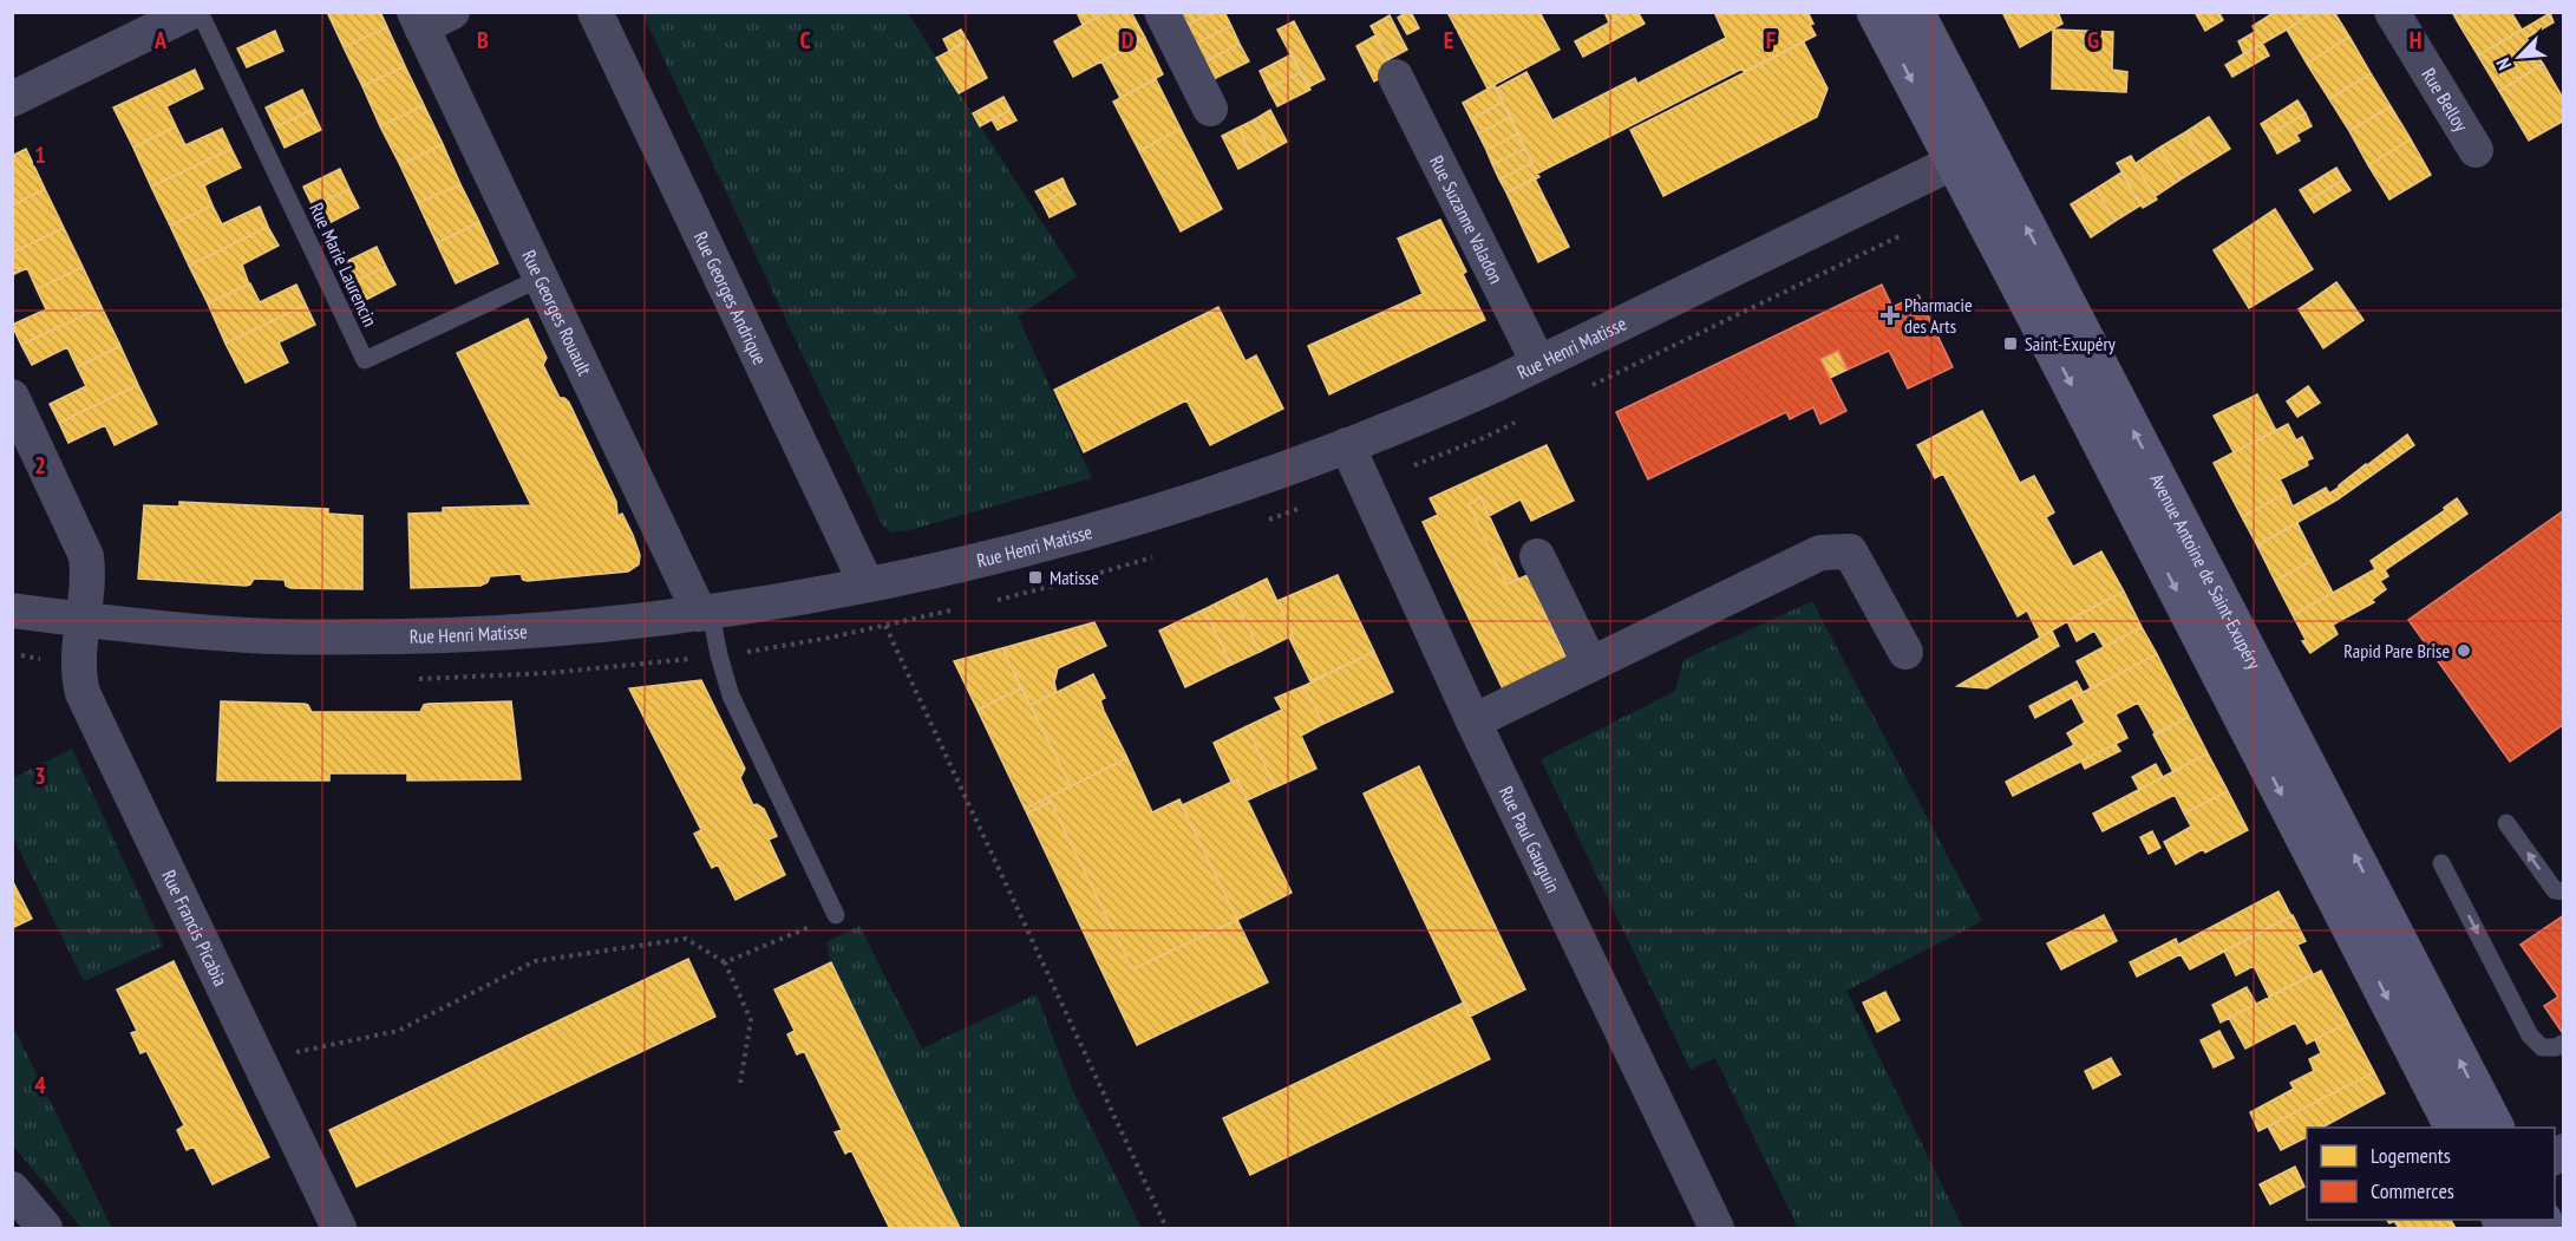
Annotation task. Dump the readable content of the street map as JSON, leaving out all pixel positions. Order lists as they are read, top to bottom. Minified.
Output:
{"streets":{"main road":["Avenue Antoine de Saint-Exupéry"],"street":["Rue Belloy","Rue Suzanne Valadon","Rue Georges Andrique","Rue Georges Rouault","Rue Henri Matisse","Rue Paul Gauguin","Rue Francis Picabia"],"lane":["Rue Marie Laurencin"]},"crossings":[["Rue Suzanne Valadon","Rue Henri Matisse"],["Rue Marie Laurencin","Rue Georges Rouault"],["Rue Georges Andrique","Rue Henri Matisse"],["Rue Georges Rouault","Rue Henri Matisse"],["Rue Henri Matisse","Avenue Antoine de Saint-Exupéry"],["Rue Henri Matisse","Rue Paul Gauguin"],["Rue Henri Matisse","Rue Francis Picabia"]],"places":{"health":["Pharmacie des Arts"],"transit":["Saint-Exupéry","Matisse"],"other":["Rapid Pare Brise"]},"legend":["Logements","Commerces"],"north":"bottom left","grid":{"columns":["A","B","C","D","E","F","G","H"],"rows":["1","2","3","4"]}}
